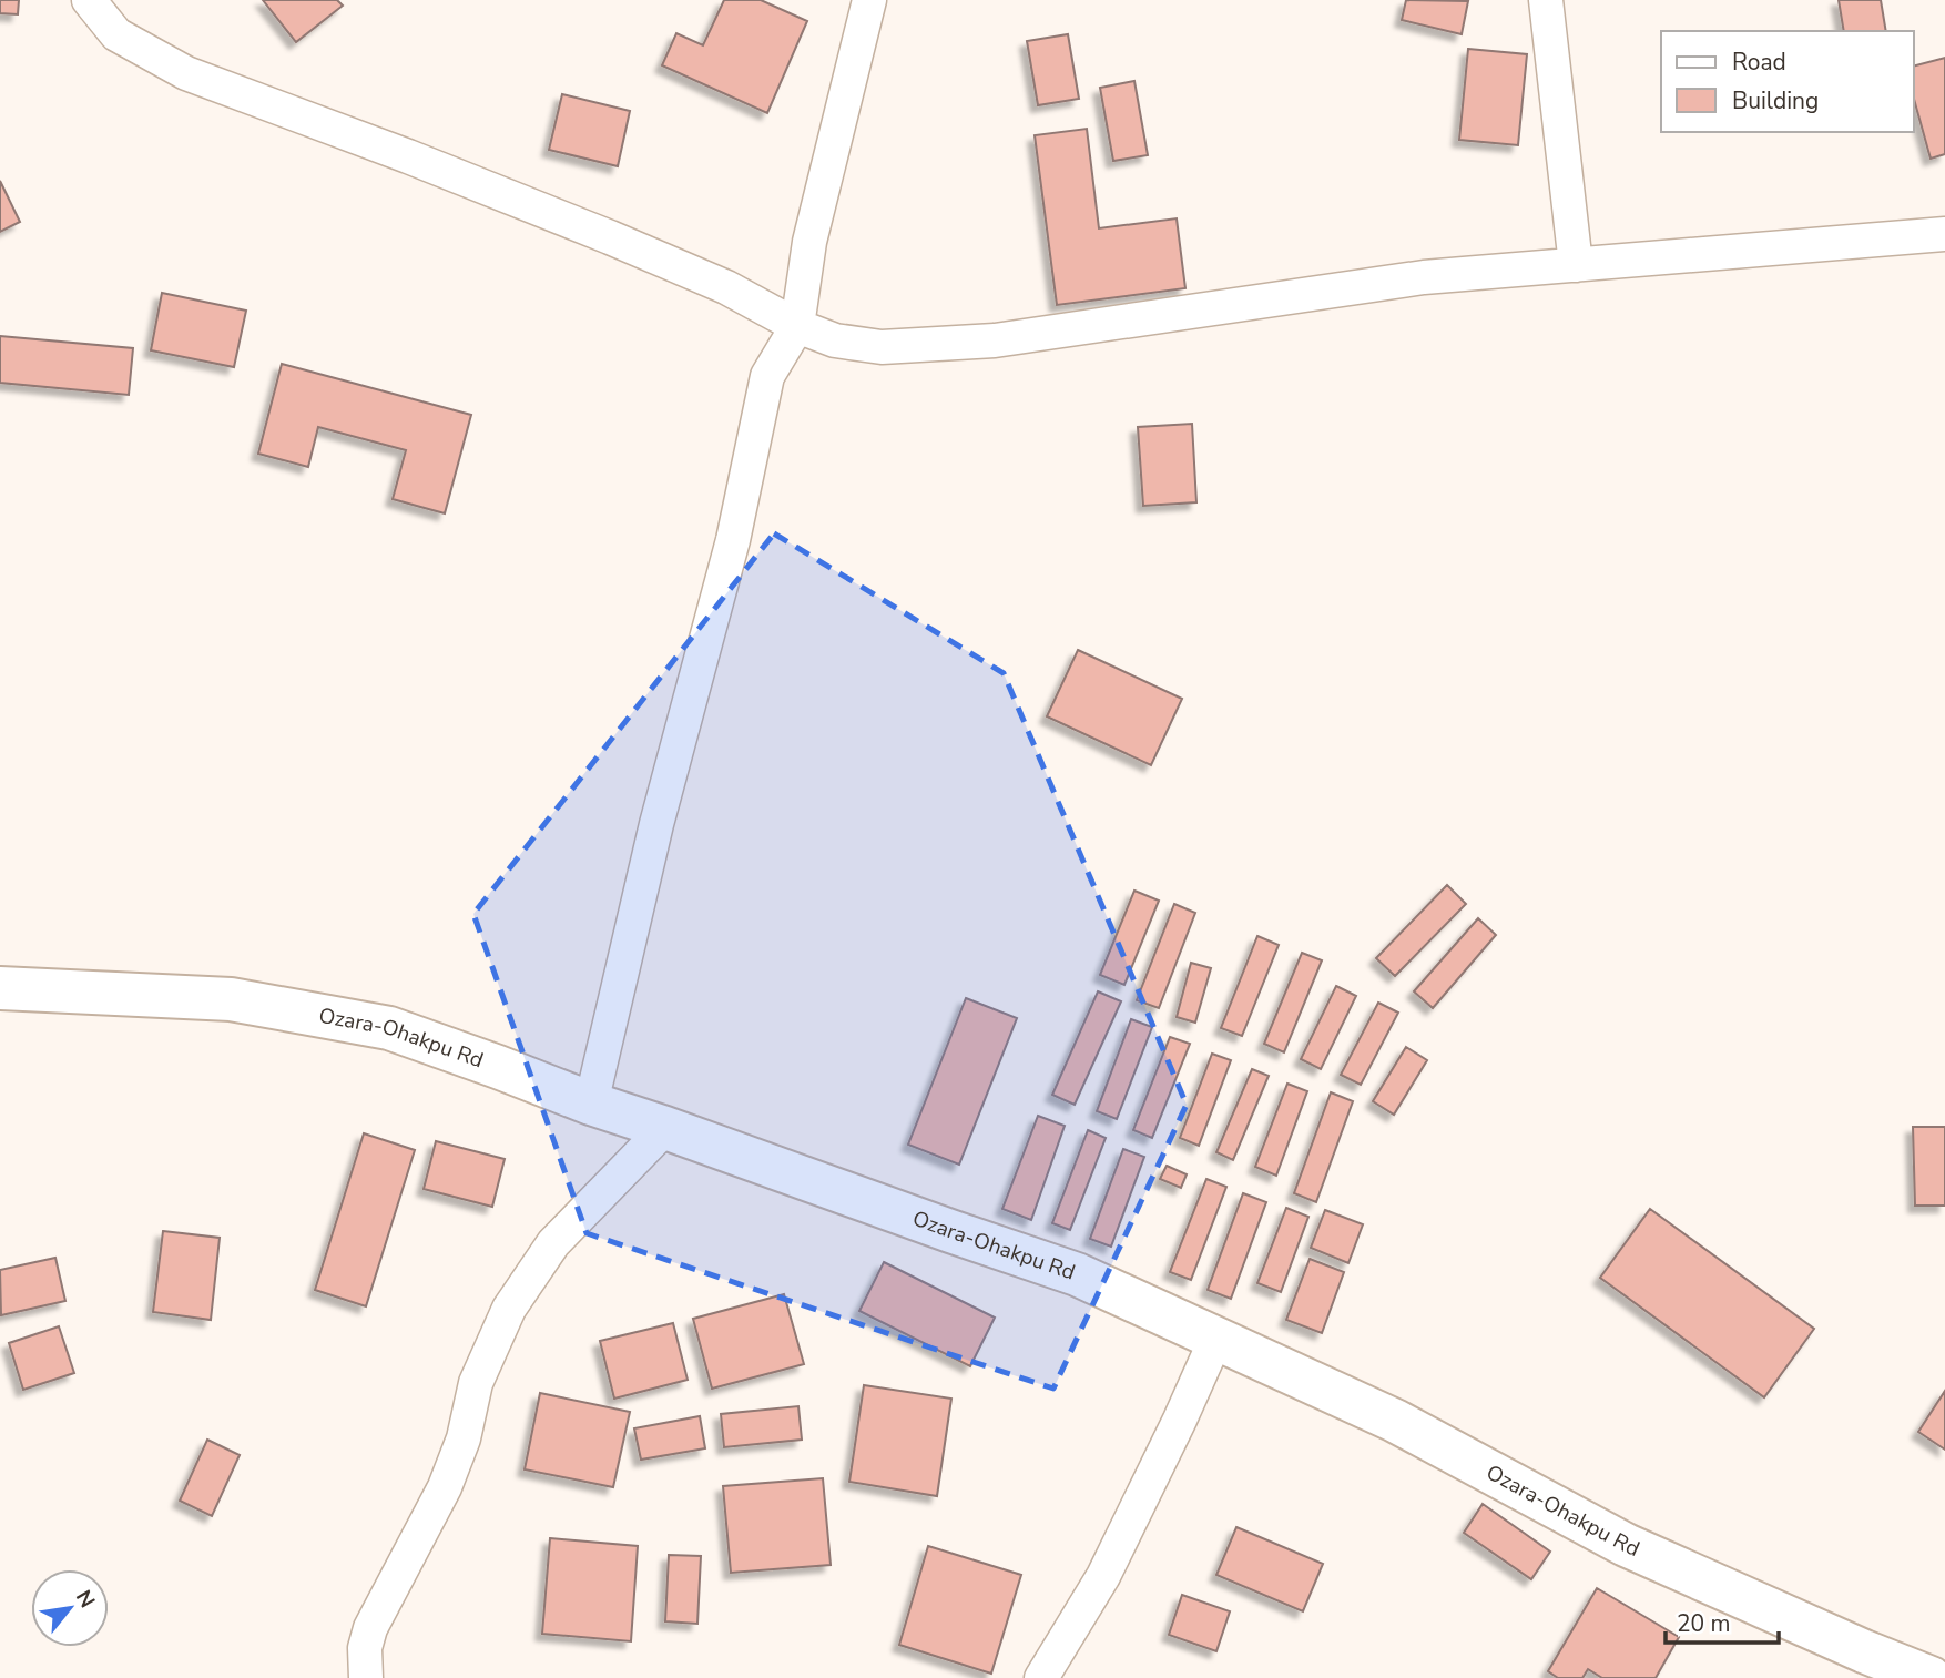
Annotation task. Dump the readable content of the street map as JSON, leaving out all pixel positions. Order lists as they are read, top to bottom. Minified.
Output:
{"streets":{"main road":["Ozara-Ohakpu Rd"]},"legend":["Road","Building"],"scale_bar":"20 m","north":"top right"}
